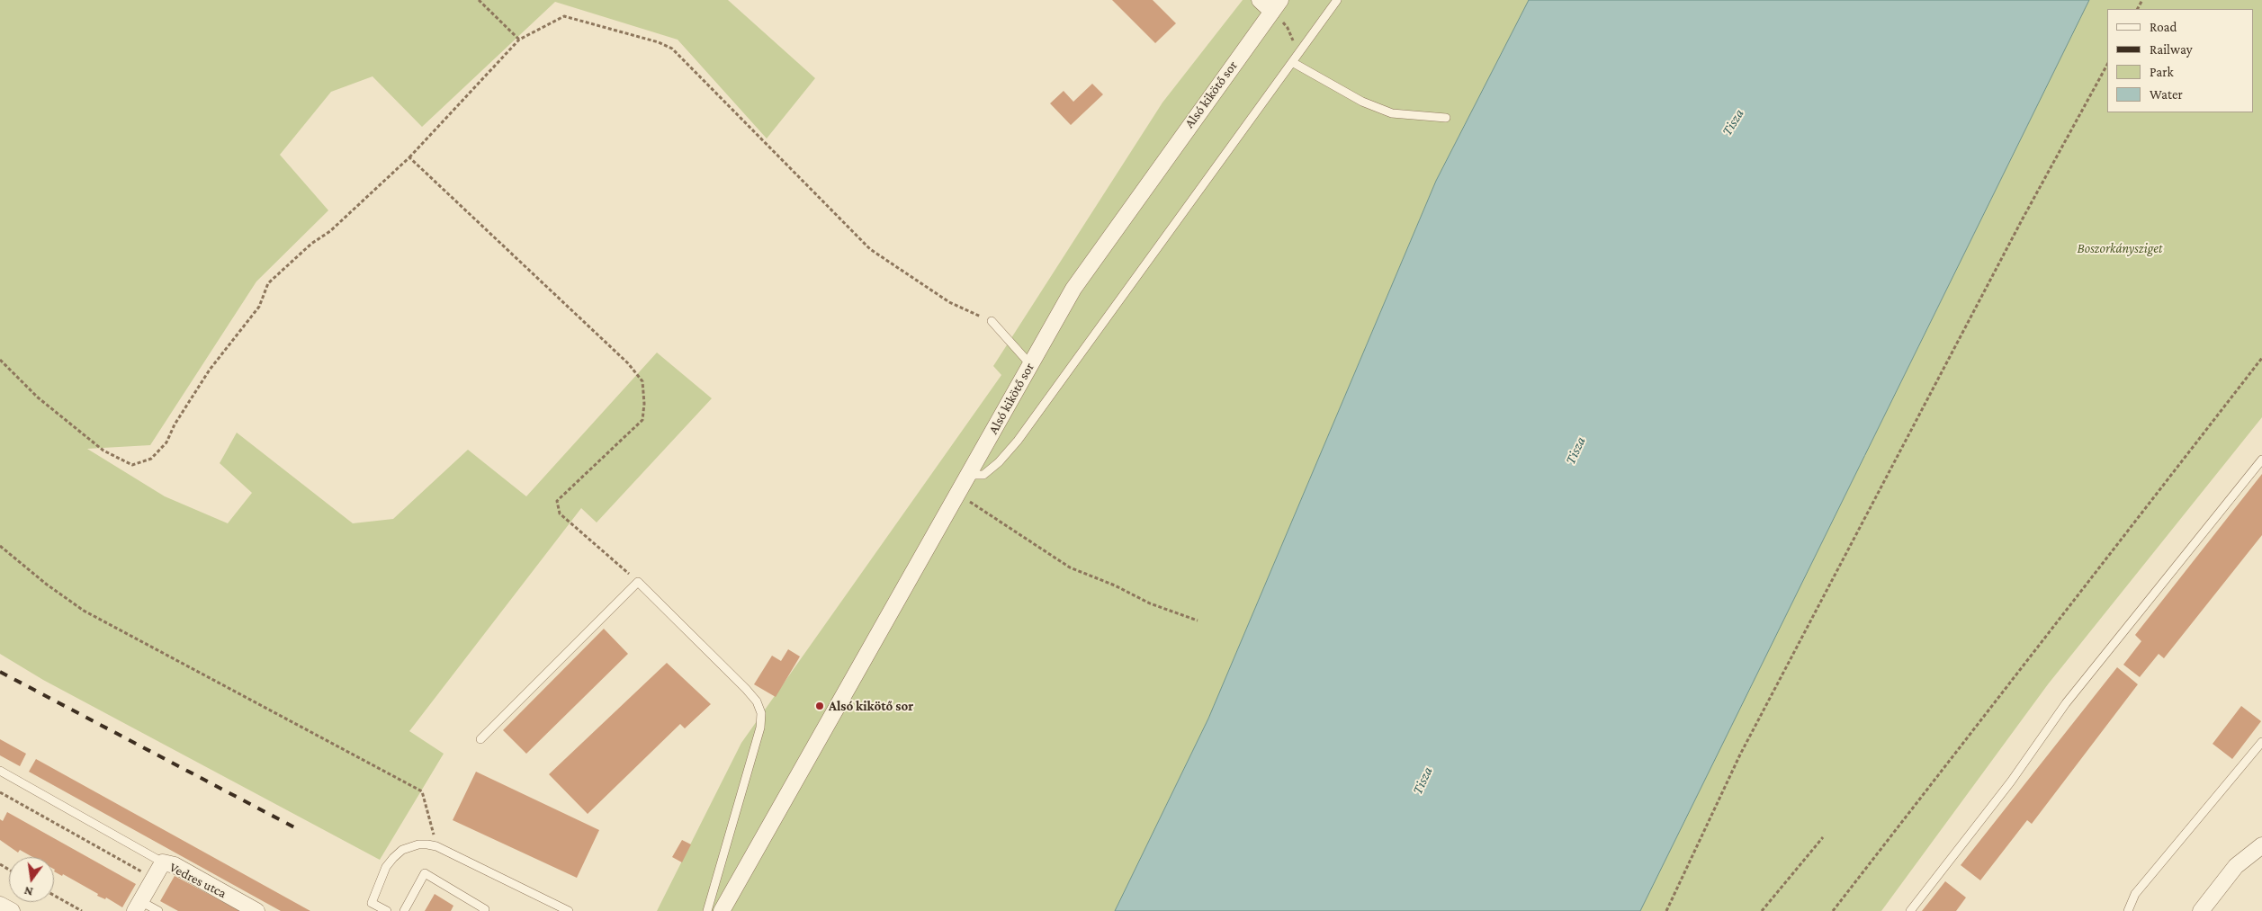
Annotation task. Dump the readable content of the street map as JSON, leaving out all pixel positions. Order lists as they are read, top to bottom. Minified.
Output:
{"streets":{"street":["Alsó kikötő sor","Vedres utca"]},"water":["Tisza"],"parks":["Boszorkánysziget"],"places":["Alsó kikötő sor"],"legend":["Road","Railway","Park","Water"],"north":"bottom"}
